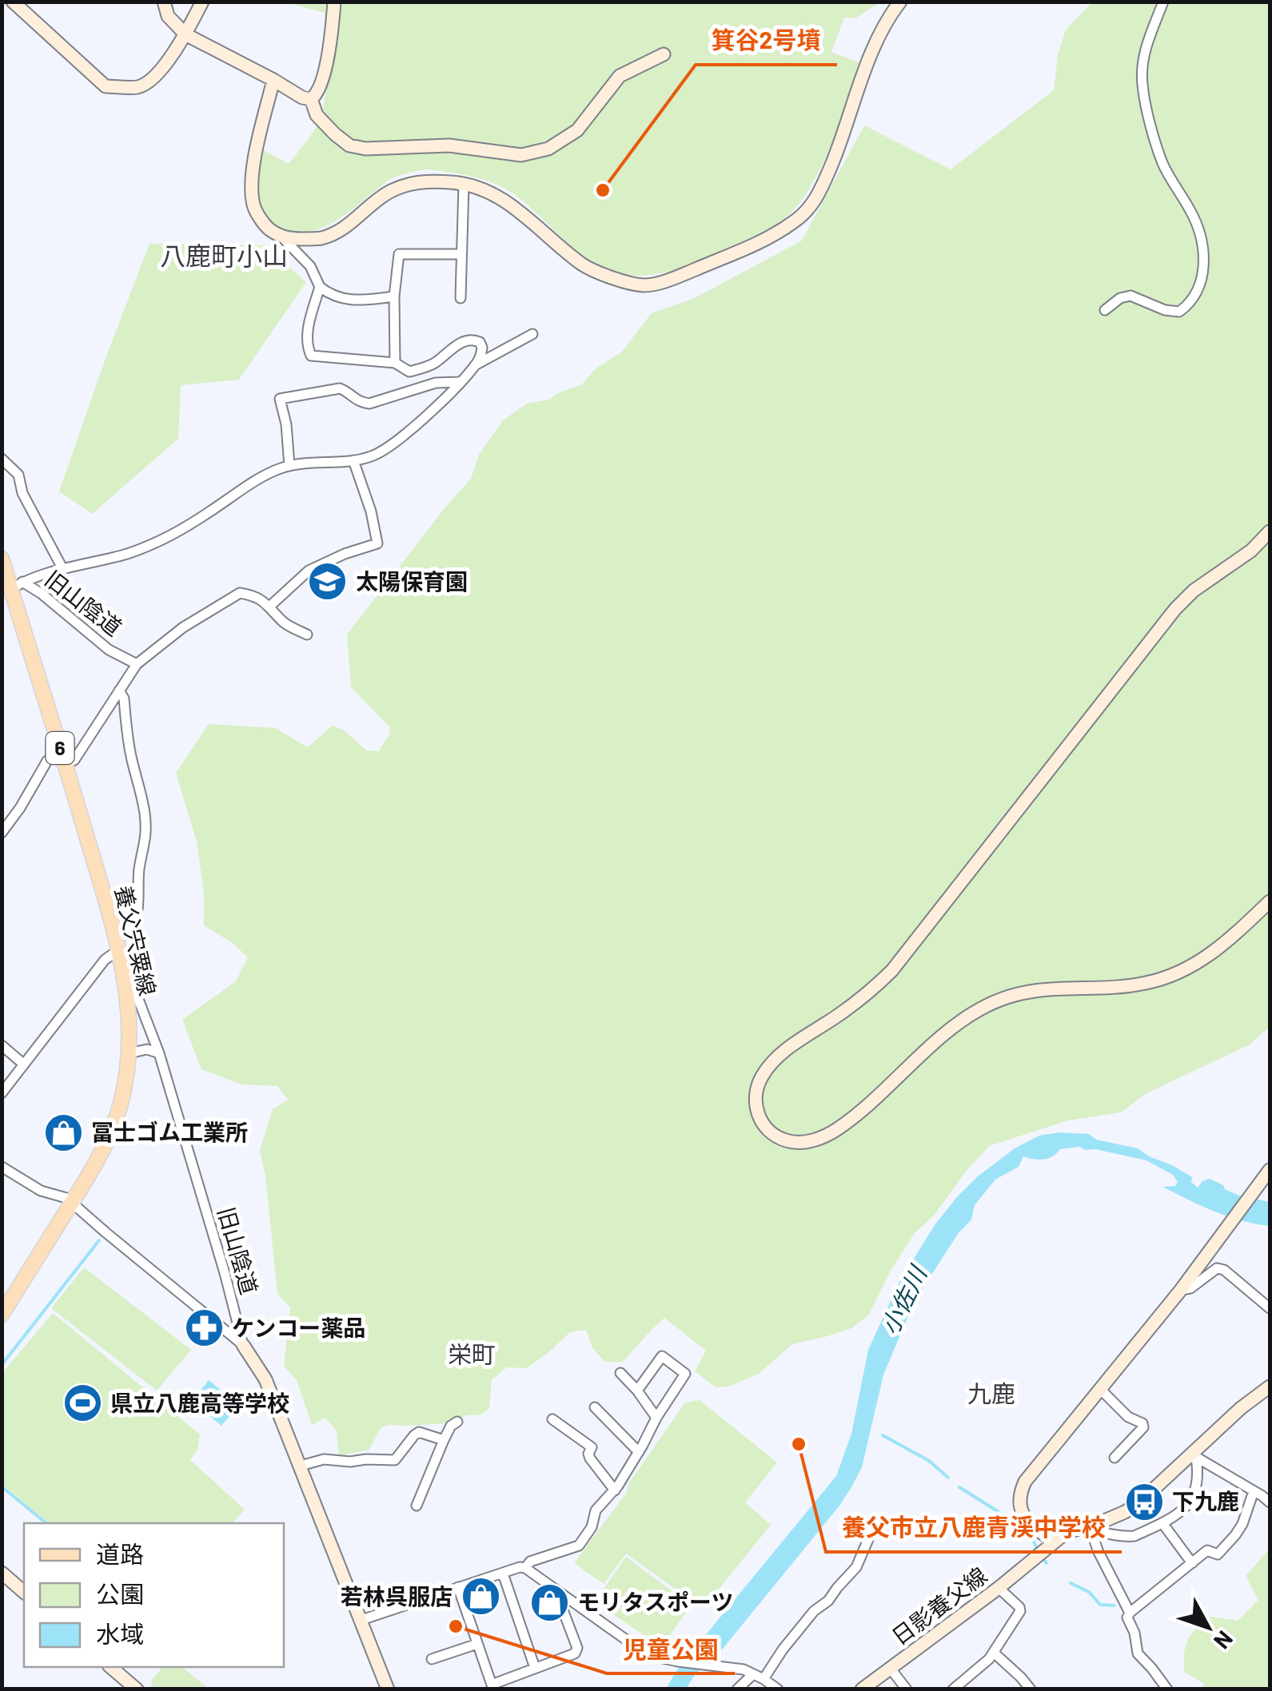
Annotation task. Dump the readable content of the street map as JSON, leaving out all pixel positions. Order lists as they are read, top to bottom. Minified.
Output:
{"streets":{"main road":["6","養父宍粟線"],"street":["旧山陰道","日影養父線"]},"crossings":[["旧山陰道","養父宍粟線"]],"districts":["八鹿町小山","栄町","九鹿"],"water":["小佐川"],"places":{"other":["箕谷2号墳","養父市立八鹿青渓中学校","児童公園"],"school or university":["太陽保育園"],"shop":["冨士ゴム工業所","若林呉服店","モリタスポーツ"],"pharmacy":["ケンコー薬品"],"sports":["県立八鹿高等学校"],"bus stop":["下九鹿"]},"legend":["道路","公園","水域"],"north":"bottom right"}
